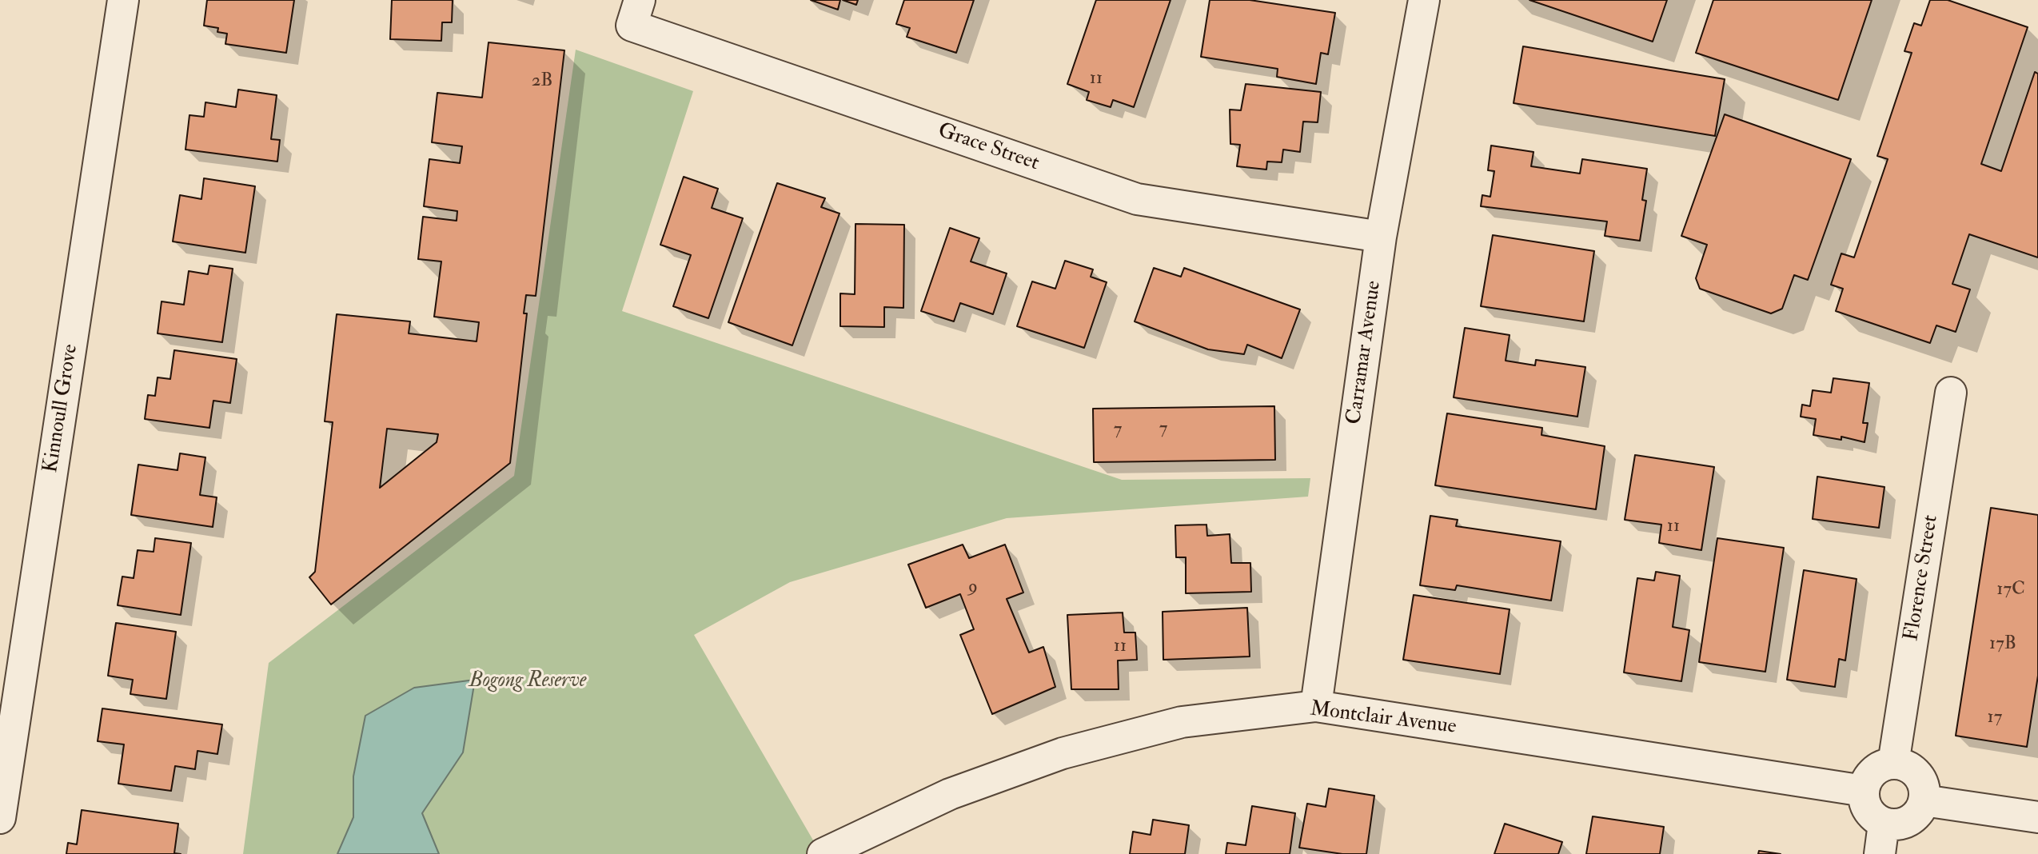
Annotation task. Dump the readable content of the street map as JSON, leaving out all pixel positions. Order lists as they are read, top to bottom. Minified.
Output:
{"streets":{"street":["Grace Street","Carramar Avenue","Kinnoull Grove","Florence Street","Montclair Avenue"]},"crossings":[["Grace Street","Carramar Avenue"],["Carramar Avenue","Montclair Avenue"],["Florence Street","Montclair Avenue"]],"parks":["Bogong Reserve"],"house_numbers":["11","2B","7","7","11","9","17C","17B","11","17"]}
